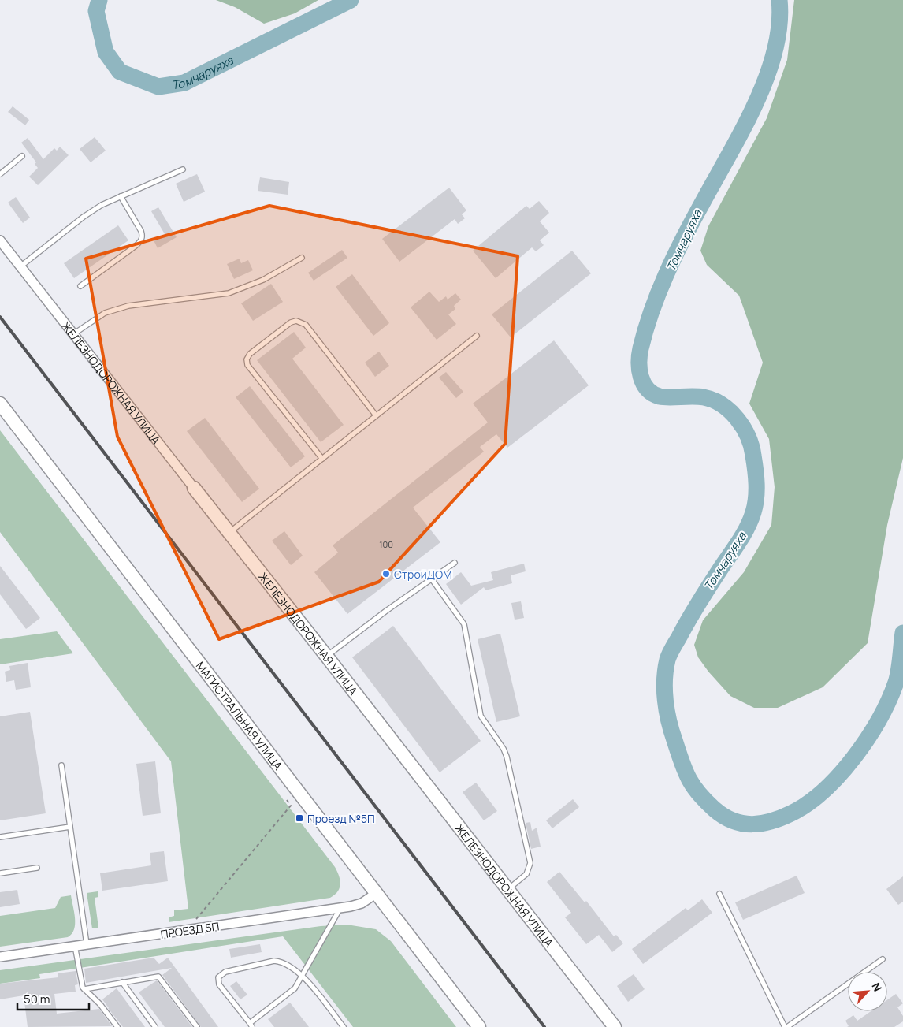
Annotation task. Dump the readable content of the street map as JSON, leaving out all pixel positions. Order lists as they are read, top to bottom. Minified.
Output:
{"streets":{"main road":["ЖЕЛЕЗНОДОРОЖНАЯ УЛИЦА","МАГИСТРАЛЬНАЯ УЛИЦА"],"street":["ПРОЕЗД 5П"]},"crossings":[["МАГИСТРАЛЬНАЯ УЛИЦА","ПРОЕЗД 5П"]],"water":["Томчаруяха"],"places":{"other":["СтройДОМ"],"transit":["Проезд №5П"]},"house_numbers":["100"],"scale_bar":"50 m","north":"top right"}
